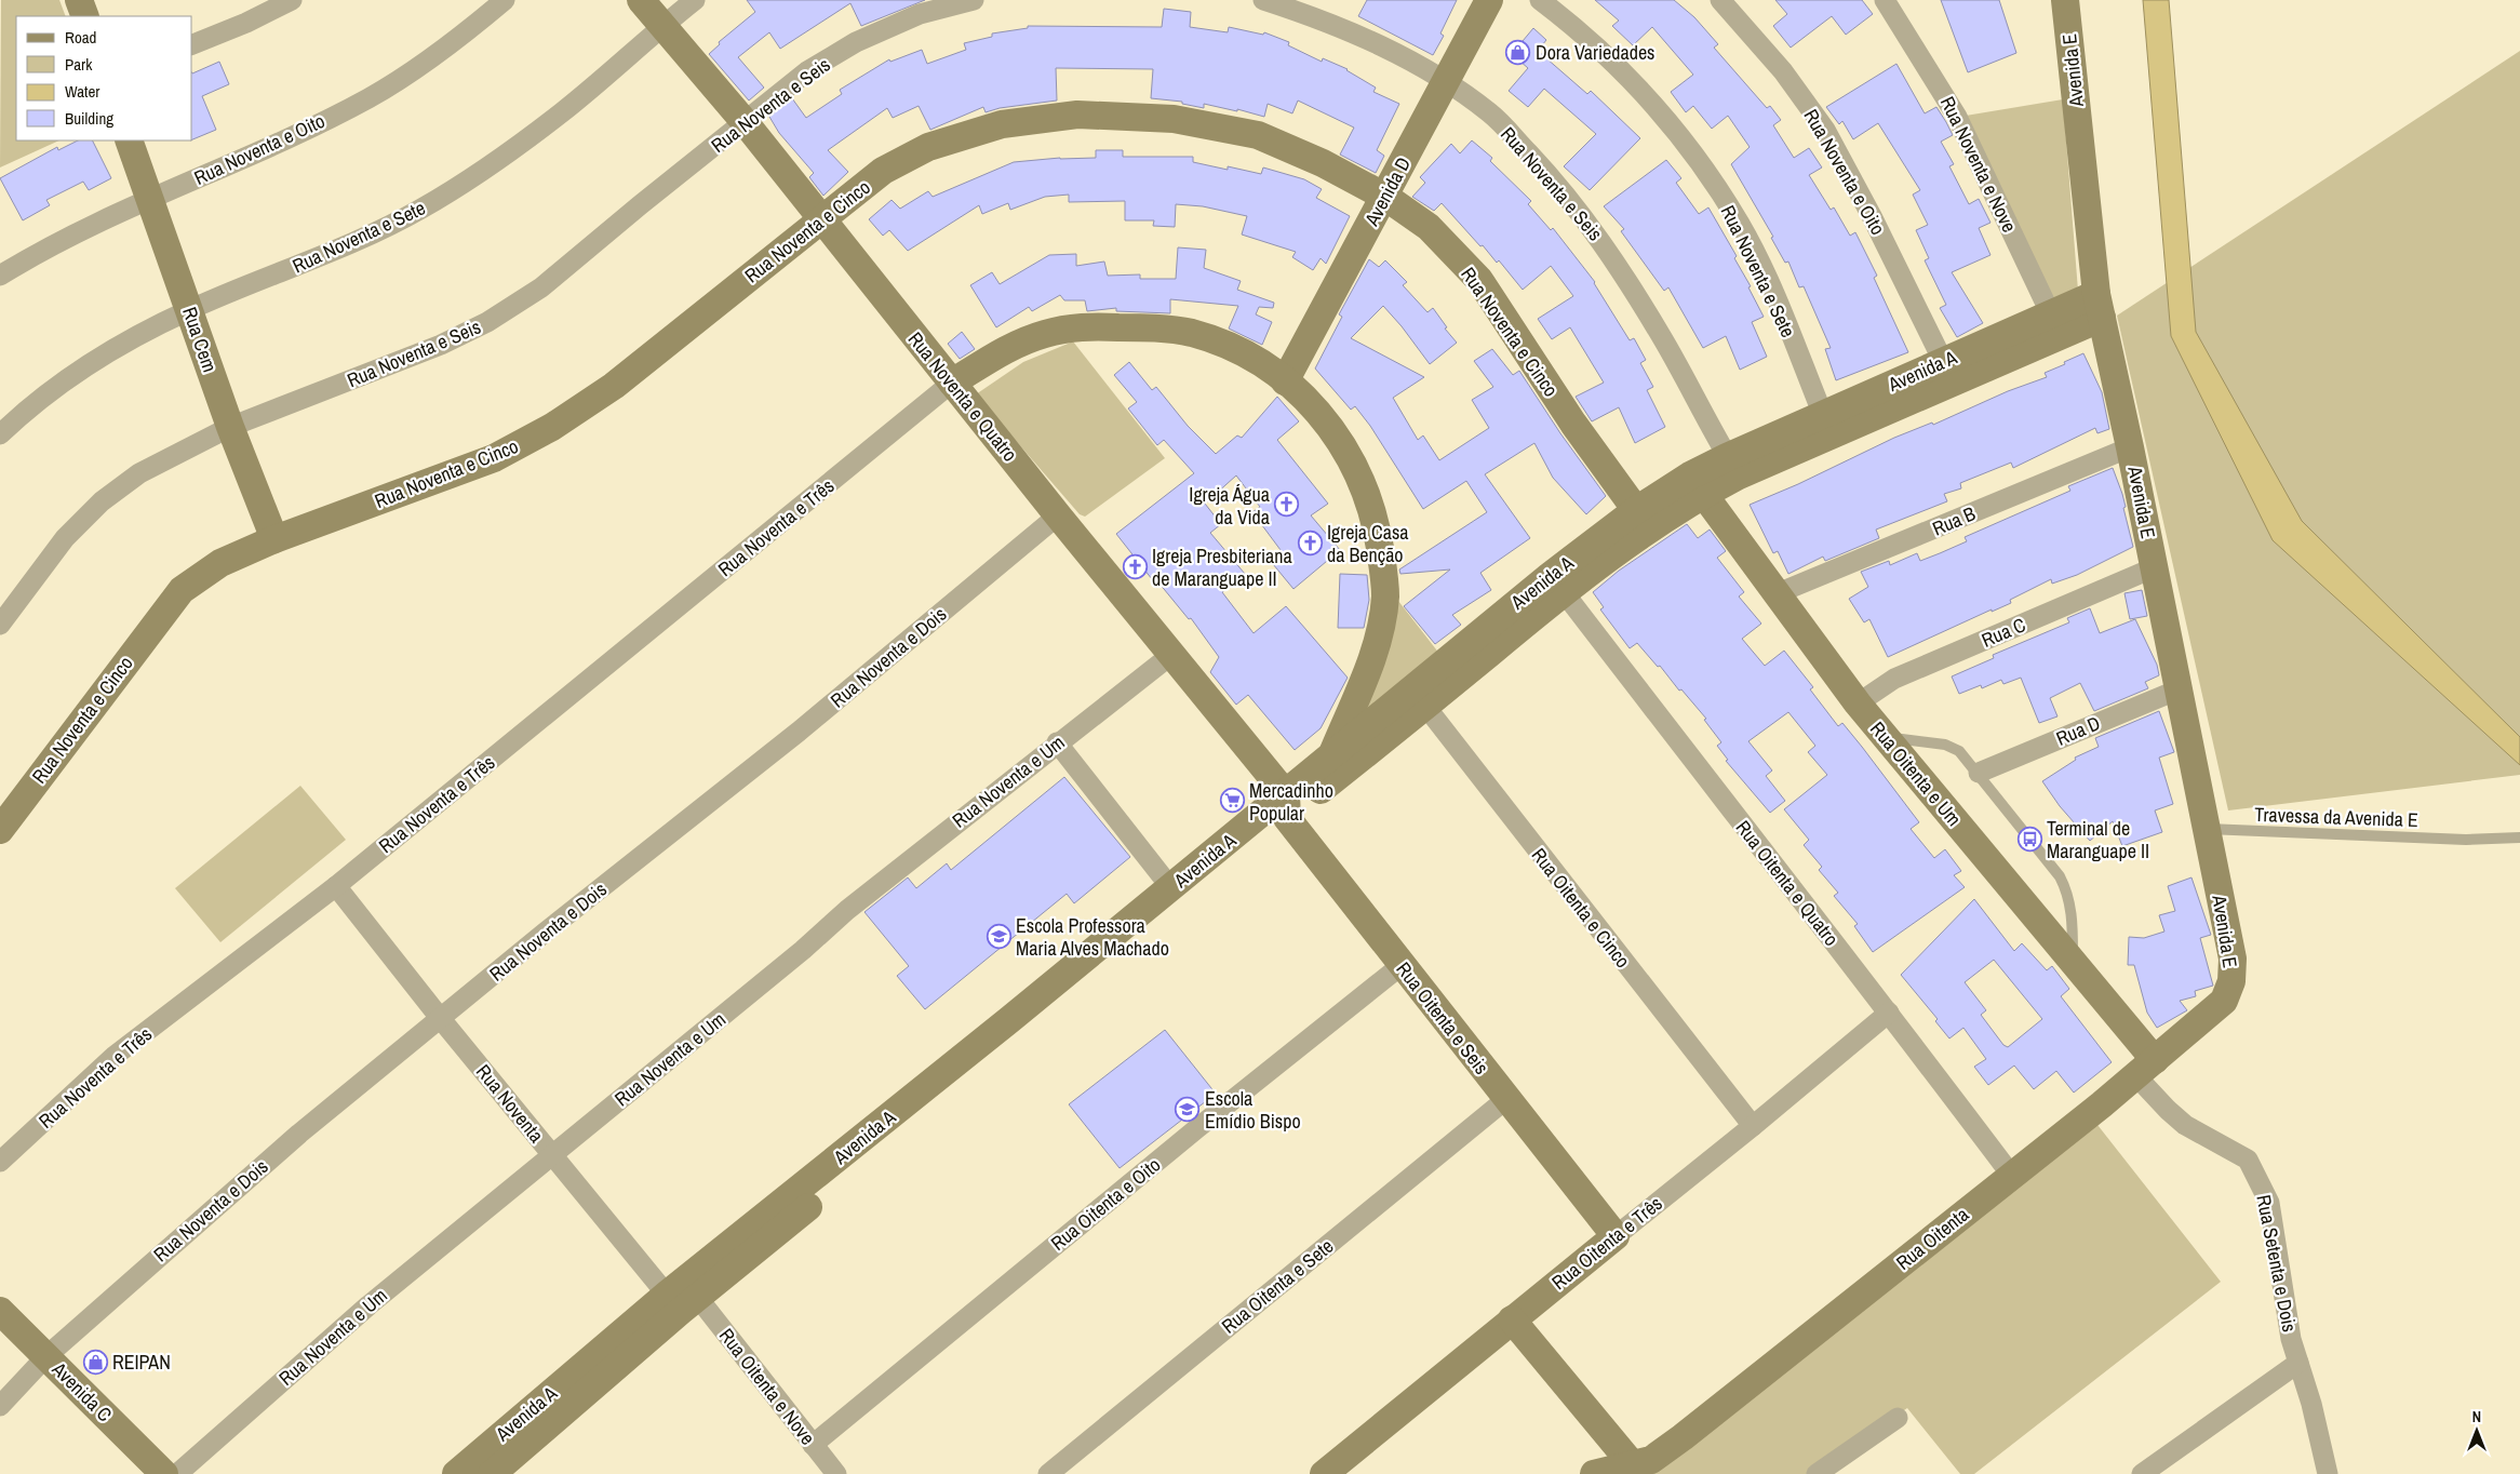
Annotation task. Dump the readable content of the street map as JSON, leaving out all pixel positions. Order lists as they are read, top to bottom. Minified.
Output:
{"streets":{"street":["Avenida E","Rua Noventa e Seis","Rua Noventa e Oito","Rua Noventa e Nove","Avenida D","Rua Noventa e Cinco","Rua Noventa e Sete","Rua Cem","Avenida A","Rua Noventa e Quatro","Rua B","Rua Noventa e Três","Rua C","Rua Noventa e Dois","Rua D","Rua Oitenta e Um","Rua Noventa e Um","Rua Oitenta e Quatro","Rua Oitenta e Cinco","Rua Oitenta e Seis","Rua Noventa","Rua Oitenta e Oito","Rua Oitenta","Rua Oitenta e Três","Rua Setenta e Dois","Rua Oitenta e Sete","Rua Oitenta e Nove","Avenida C"],"lane":["Travessa da Avenida E"]},"crossings":[["Avenida E","Avenida A"],["Avenida E","Rua B"],["Avenida E","Rua C"],["Avenida E","Rua D"],["Avenida E","Travessa da Avenida E"],["Avenida E","Rua Oitenta"],["Rua Noventa e Seis","Avenida D"],["Rua Noventa e Seis","Rua Cem"],["Rua Noventa e Seis","Avenida A"],["Rua Noventa e Seis","Rua Noventa e Quatro"],["Rua Noventa e Oito","Rua Cem"],["Rua Noventa e Oito","Avenida A"],["Rua Noventa e Nove","Avenida A"],["Avenida D","Rua Noventa e Cinco"],["Avenida D","Rua Noventa e Três"],["Rua Noventa e Cinco","Rua Cem"],["Rua Noventa e Cinco","Avenida A"],["Rua Noventa e Cinco","Rua Noventa e Quatro"],["Rua Noventa e Sete","Rua Cem"],["Rua Noventa e Sete","Avenida A"],["Rua Noventa e Sete","Rua Noventa e Quatro"],["Avenida A","Rua Noventa e Quatro"],["Avenida A","Rua Noventa e Três"],["Avenida A","Rua Oitenta e Um"],["Avenida A","Rua Oitenta e Quatro"],["Avenida A","Rua Oitenta e Cinco"],["Avenida A","Rua Oitenta e Seis"],["Avenida A","Rua Noventa"],["Avenida A","Rua Oitenta e Nove"],["Rua Noventa e Quatro","Rua Noventa e Três"],["Rua Noventa e Quatro","Rua Noventa e Dois"],["Rua Noventa e Quatro","Rua Noventa e Um"],["Rua Noventa e Quatro","Rua Oitenta e Seis"],["Rua B","Rua Oitenta e Um"],["Rua Noventa e Três","Rua Noventa"],["Rua C","Rua Oitenta e Um"],["Rua Noventa e Dois","Rua Noventa"],["Rua Noventa e Dois","Avenida C"],["Rua Oitenta e Um","Rua Oitenta"],["Rua Oitenta e Um","Rua Setenta e Dois"],["Rua Noventa e Um","Rua Noventa"],["Rua Oitenta e Quatro","Rua Oitenta"],["Rua Oitenta e Quatro","Rua Oitenta e Três"],["Rua Oitenta e Cinco","Rua Oitenta e Três"],["Rua Oitenta e Seis","Rua Oitenta e Oito"],["Rua Oitenta e Seis","Rua Oitenta e Três"],["Rua Oitenta e Seis","Rua Oitenta e Sete"],["Rua Oitenta e Oito","Rua Oitenta e Nove"],["Rua Oitenta","Rua Setenta e Dois"]],"places":{"shop":["Dora Variedades","REIPAN"],"church":["Igreja Água da Vida","Igreja Casa da Benção","Igreja Presbiteriana de Maranguape II"],"supermarket":["Mercadinho Popular"],"bus stop":["Terminal de Maranguape II"],"school or university":["Escola Professora Maria Alves Machado","Escola Emídio Bispo"]},"legend":["Road","Park","Water","Building"],"north":"top"}
